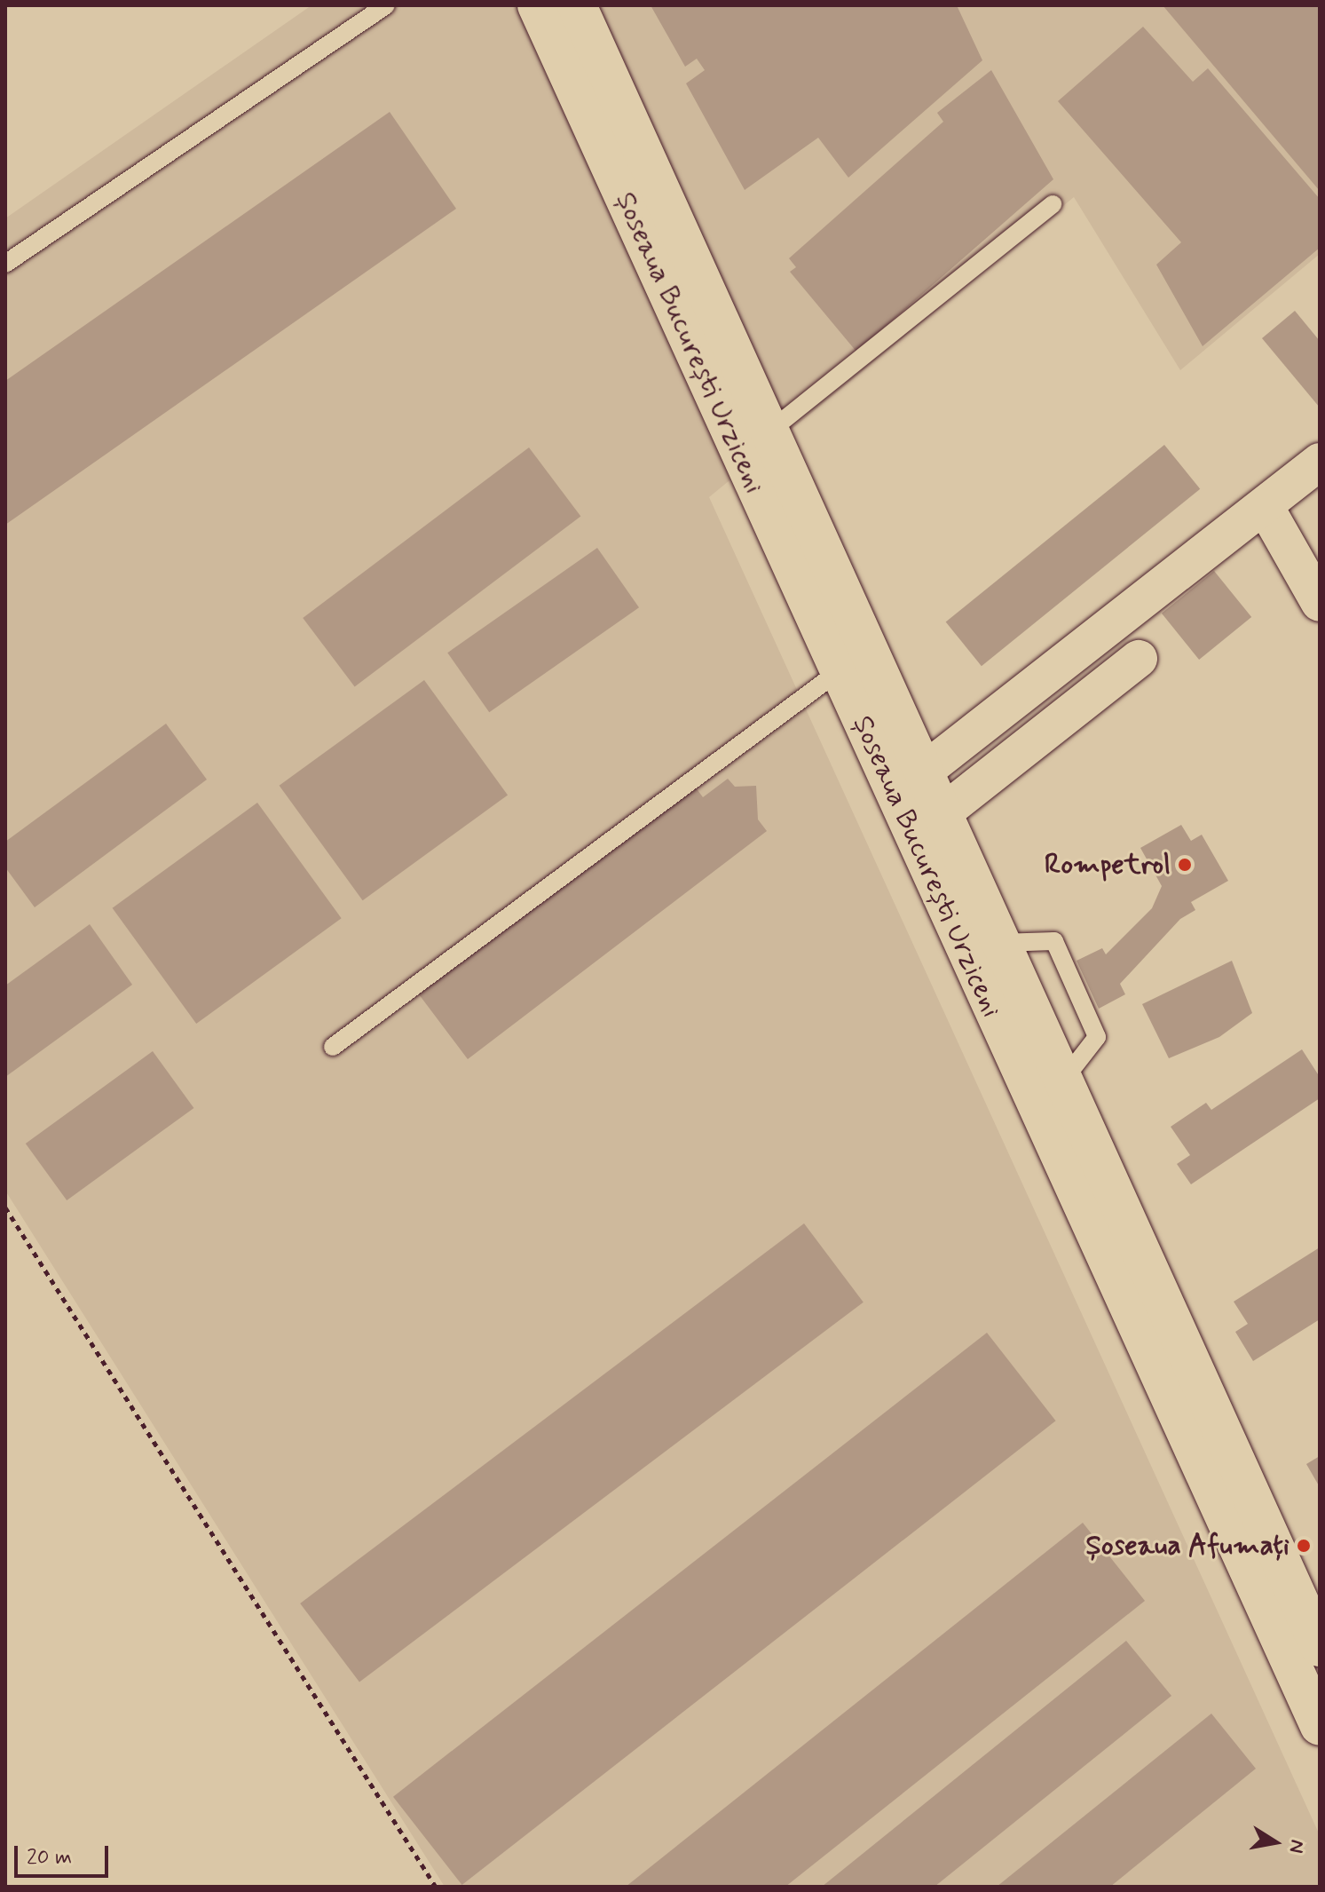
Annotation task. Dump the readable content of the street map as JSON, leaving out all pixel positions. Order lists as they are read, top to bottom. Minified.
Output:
{"streets":{"highway":["Șoseaua București Urziceni"]},"places":["Rompetrol","Șoseaua Afumați"],"scale_bar":"20 m","north":"right"}
